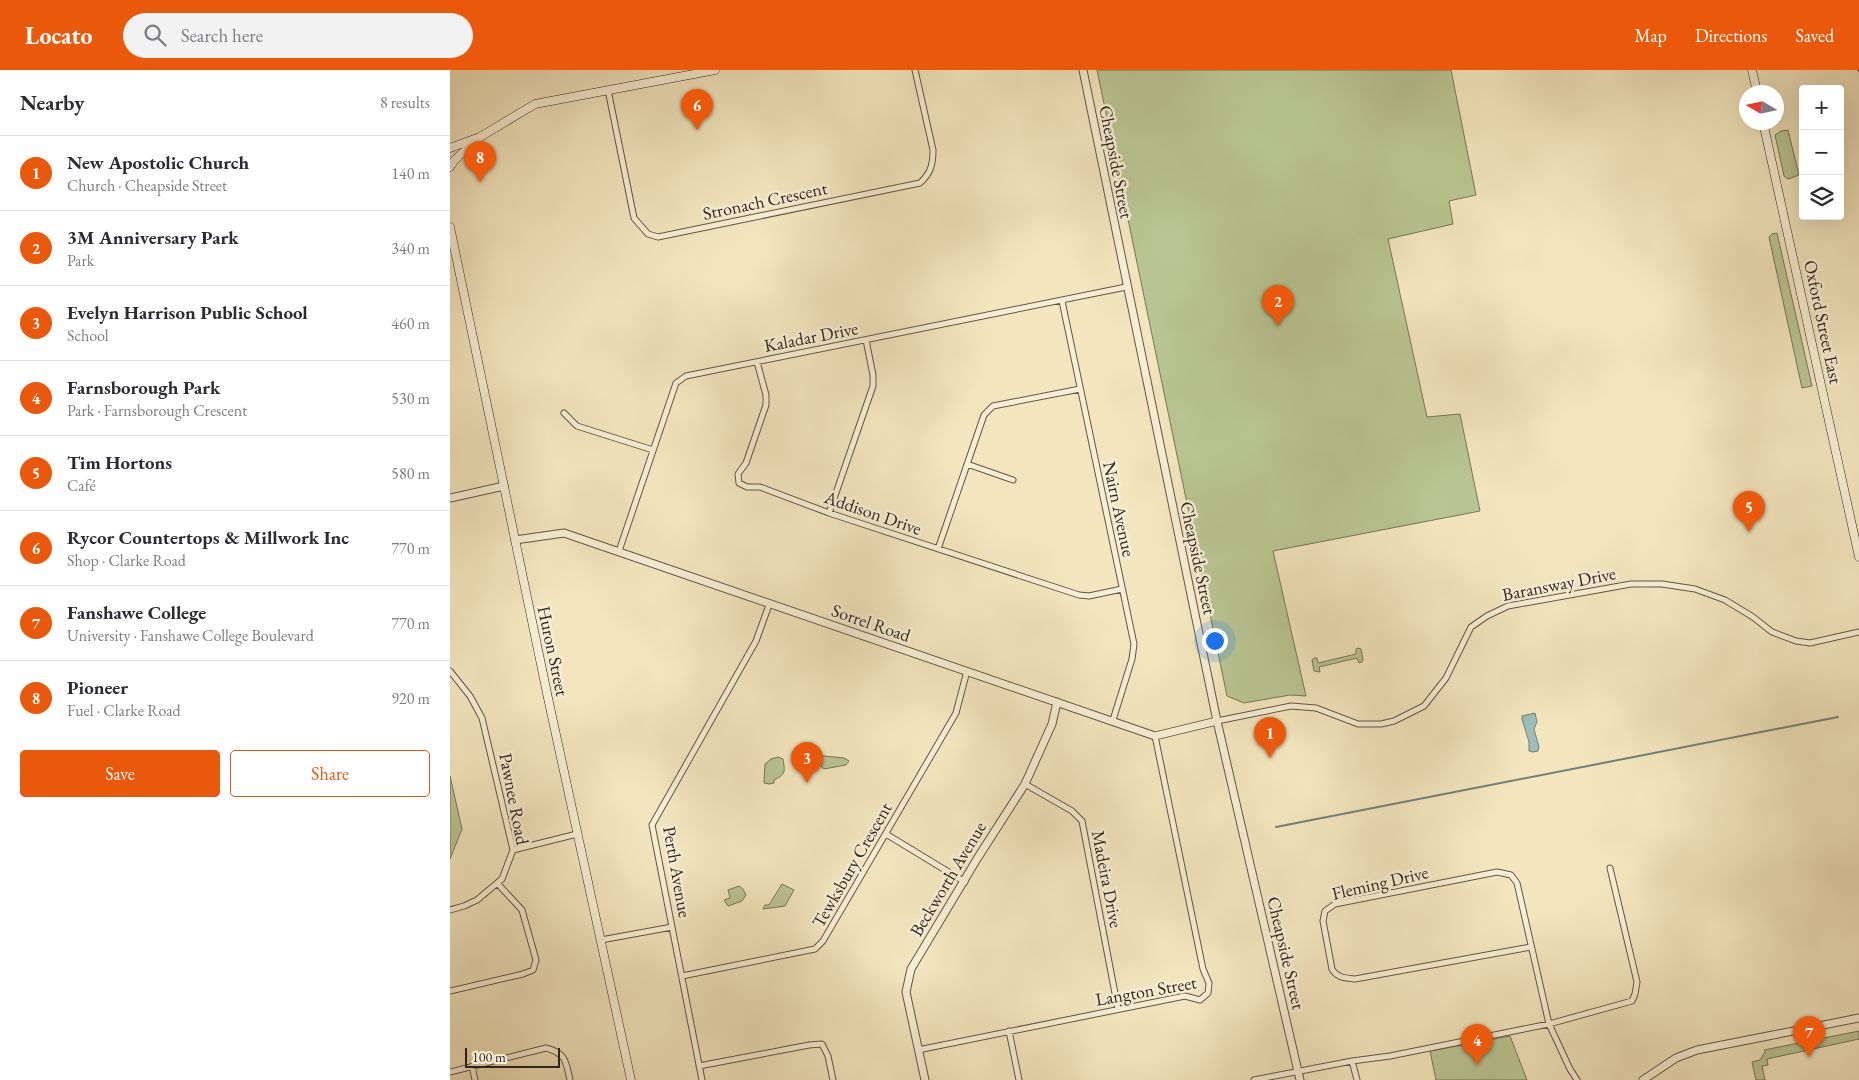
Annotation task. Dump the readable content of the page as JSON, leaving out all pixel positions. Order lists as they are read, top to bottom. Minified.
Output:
{"streets":{"main road":["Oxford Street East","Huron Street"],"street":["Cheapside Street","Stronach Crescent","Kaladar Drive","Nairn Avenue","Addison Drive","Baransway Drive","Sorrel Road","Pawnee Road","Tewksbury Crescent","Perth Avenue","Beckworth Avenue","Madeira Drive","Fleming Drive","Langton Street"]},"crossings":[["Cheapside Street","Kaladar Drive"],["Cheapside Street","Baransway Drive"],["Kaladar Drive","Nairn Avenue"],["Kaladar Drive","Addison Drive"],["Kaladar Drive","Sorrel Road"],["Nairn Avenue","Addison Drive"],["Nairn Avenue","Sorrel Road"],["Sorrel Road","Huron Street"],["Sorrel Road","Tewksbury Crescent"],["Sorrel Road","Perth Avenue"],["Sorrel Road","Beckworth Avenue"],["Sorrel Road","Langton Street"],["Tewksbury Crescent","Perth Avenue"],["Beckworth Avenue","Madeira Drive"],["Beckworth Avenue","Langton Street"],["Madeira Drive","Langton Street"]],"scale_bar":"100 m","north":"left","page":{"header":"Locato","search":"Search here","nav":["Map","Directions","Saved"],"heading":["Nearby","8 results"],"map_buttons":["+","−"],"pins":["6","8","2","5","1","3","7","4"],"list":[{"mark":"1","name":"New Apostolic Church","note":"Church · Cheapside Street","value":"140 m"},{"mark":"2","name":"3M Anniversary Park","note":"Park","value":"340 m"},{"mark":"3","name":"Evelyn Harrison Public School","note":"School","value":"460 m"},{"mark":"4","name":"Farnsborough Park","note":"Park · Farnsborough Crescent","value":"530 m"},{"mark":"5","name":"Tim Hortons","note":"Café","value":"580 m"},{"mark":"6","name":"Rycor Countertops & Millwork Inc","note":"Shop · Clarke Road","value":"770 m"},{"mark":"7","name":"Fanshawe College","note":"University · Fanshawe College Boulevard","value":"770 m"},{"mark":"8","name":"Pioneer","note":"Fuel · Clarke Road","value":"920 m"}],"buttons":["Save","Share"],"scale":"100 m"}}
